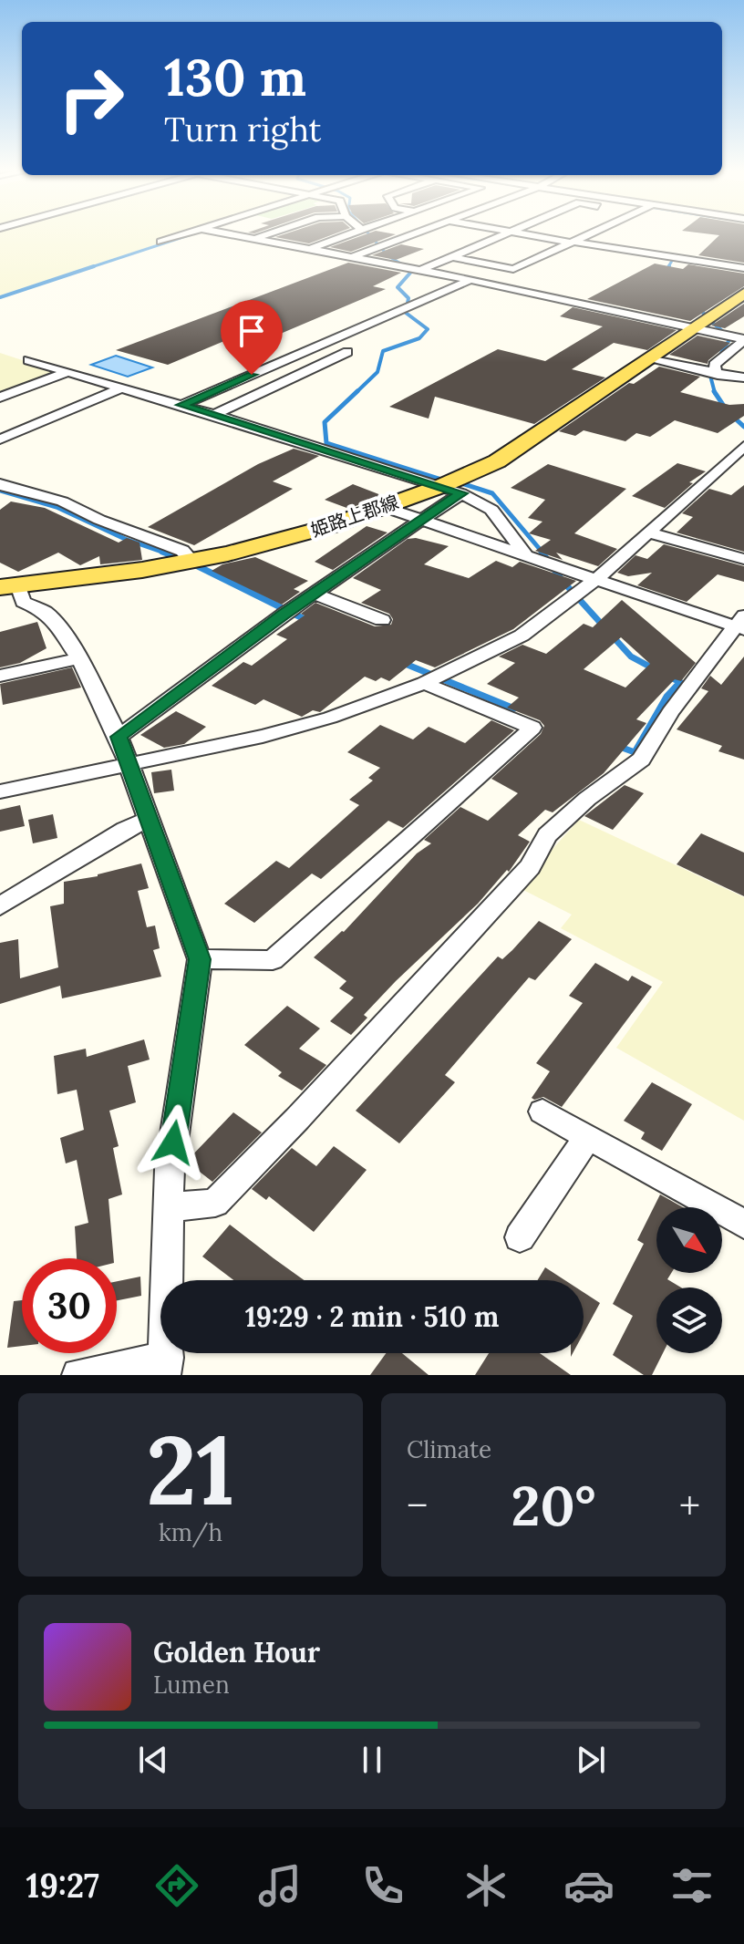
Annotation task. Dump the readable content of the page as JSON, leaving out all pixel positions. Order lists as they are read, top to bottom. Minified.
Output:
{"streets":{"main road":["姫路上郡線"]},"north":"bottom right","page":{"turn":["130 m","Turn right"],"limit":"30","trip":"19:29 · 2 min · 510 m","tile":[["21","km/h"],"Climate"],"heat":["−","20°","+"],"song":["Golden Hour","Lumen"],"tabs":"19:27"}}
